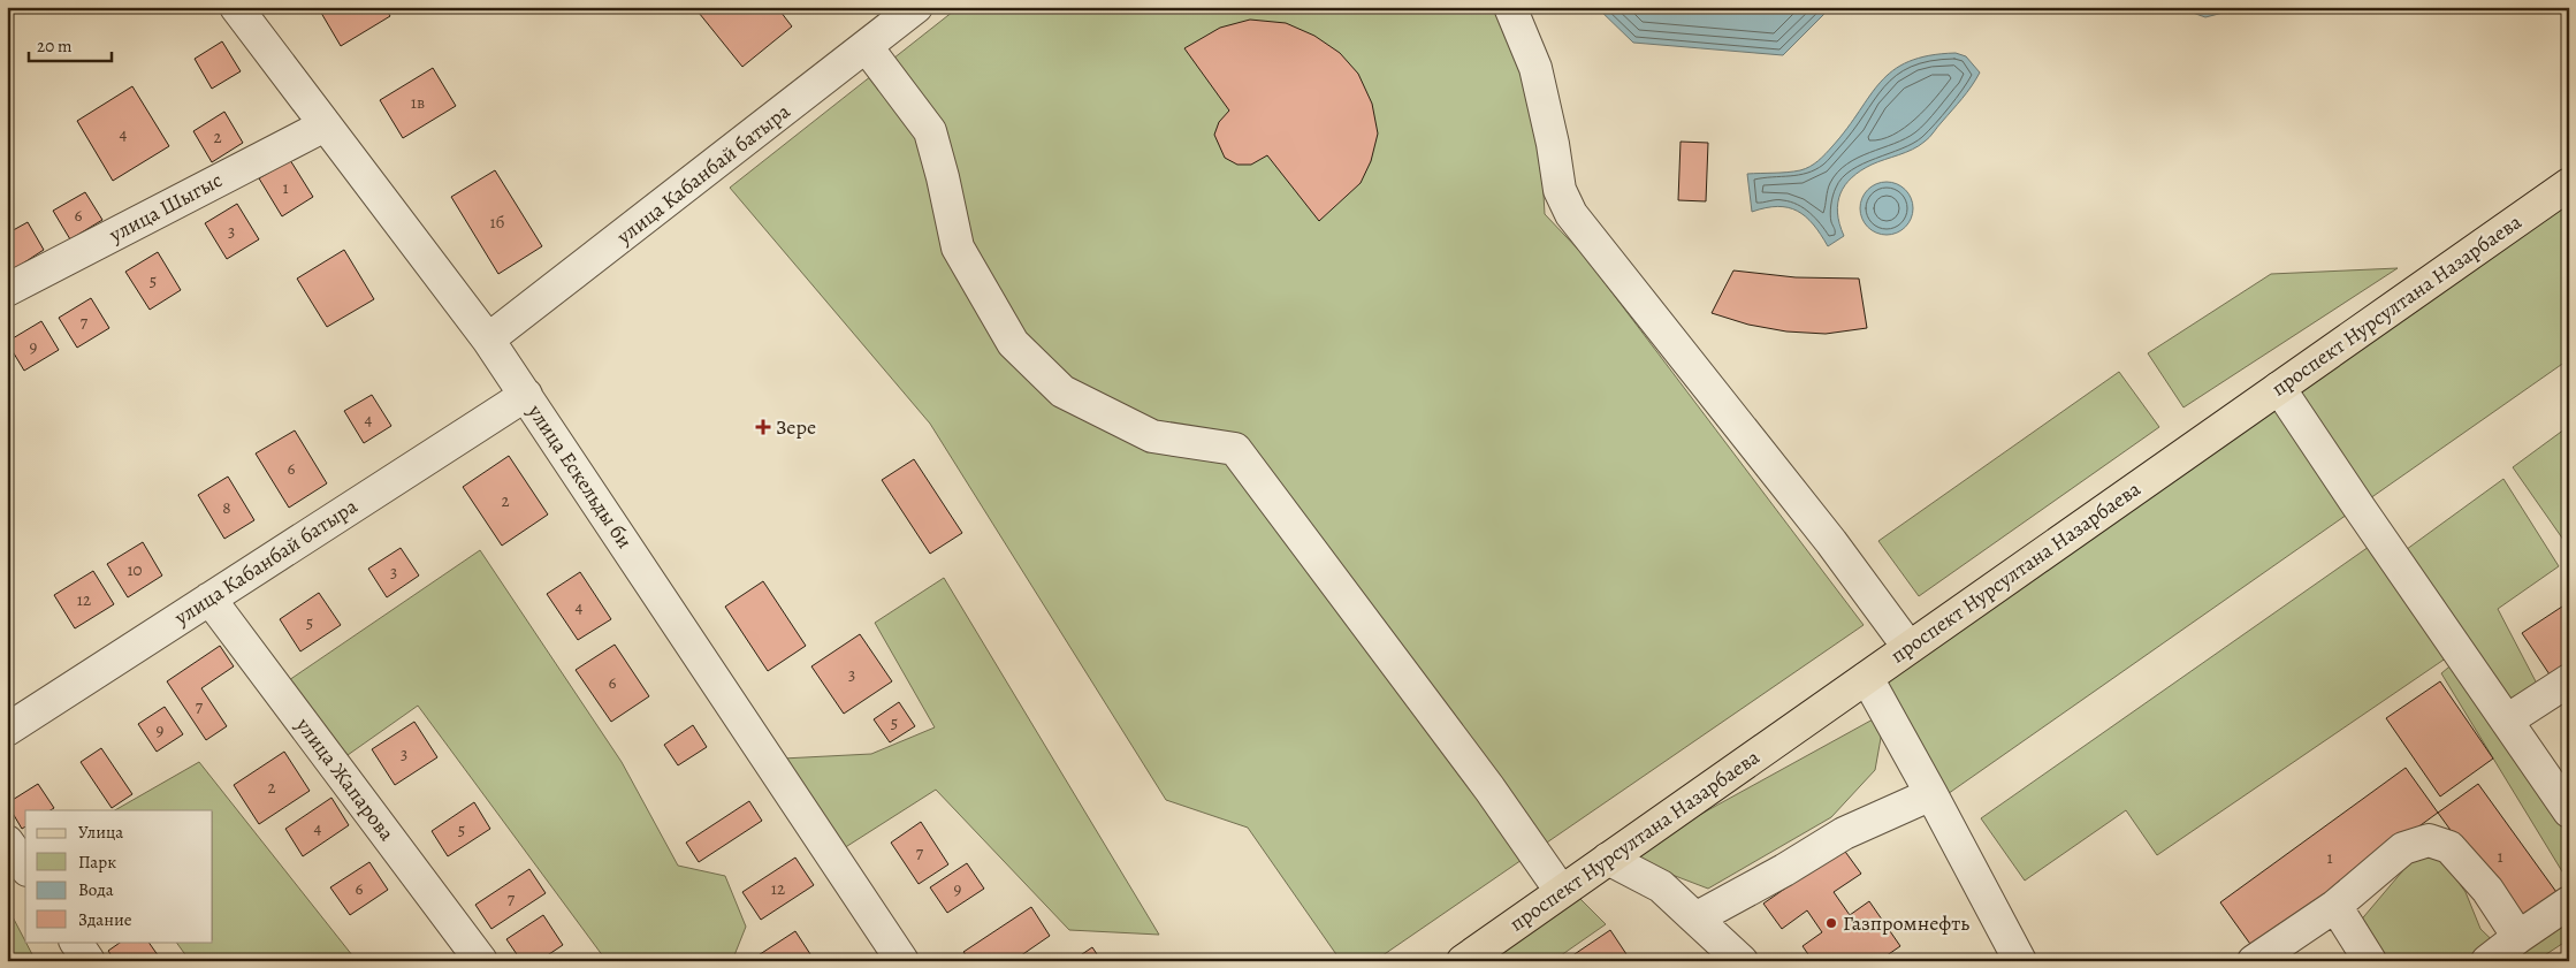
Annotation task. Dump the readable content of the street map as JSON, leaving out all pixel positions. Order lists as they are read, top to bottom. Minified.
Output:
{"streets":{"main road":["проспект Нурсултана Назарбаева"],"street":["улица Кабанбай батыра","улица Шыгыс","улица Ескельды би","улица Жапарова"]},"crossings":[["улица Кабанбай батыра","улица Ескельды би"],["улица Кабанбай батыра","улица Жапарова"],["улица Шыгыс","улица Ескельды би"]],"places":{"health":["Зере"],"other":["Газпромнефть"]},"house_numbers":["1в","4","2","1","6","1б","3","5","7","9","4","6","2","8","10","3","12","4","5","3","6","7","5","9","3","2","4","5","7","1","1","6","12","9","7"],"legend":["Улица","Парк","Вода","Здание"],"scale_bar":"20 m"}
